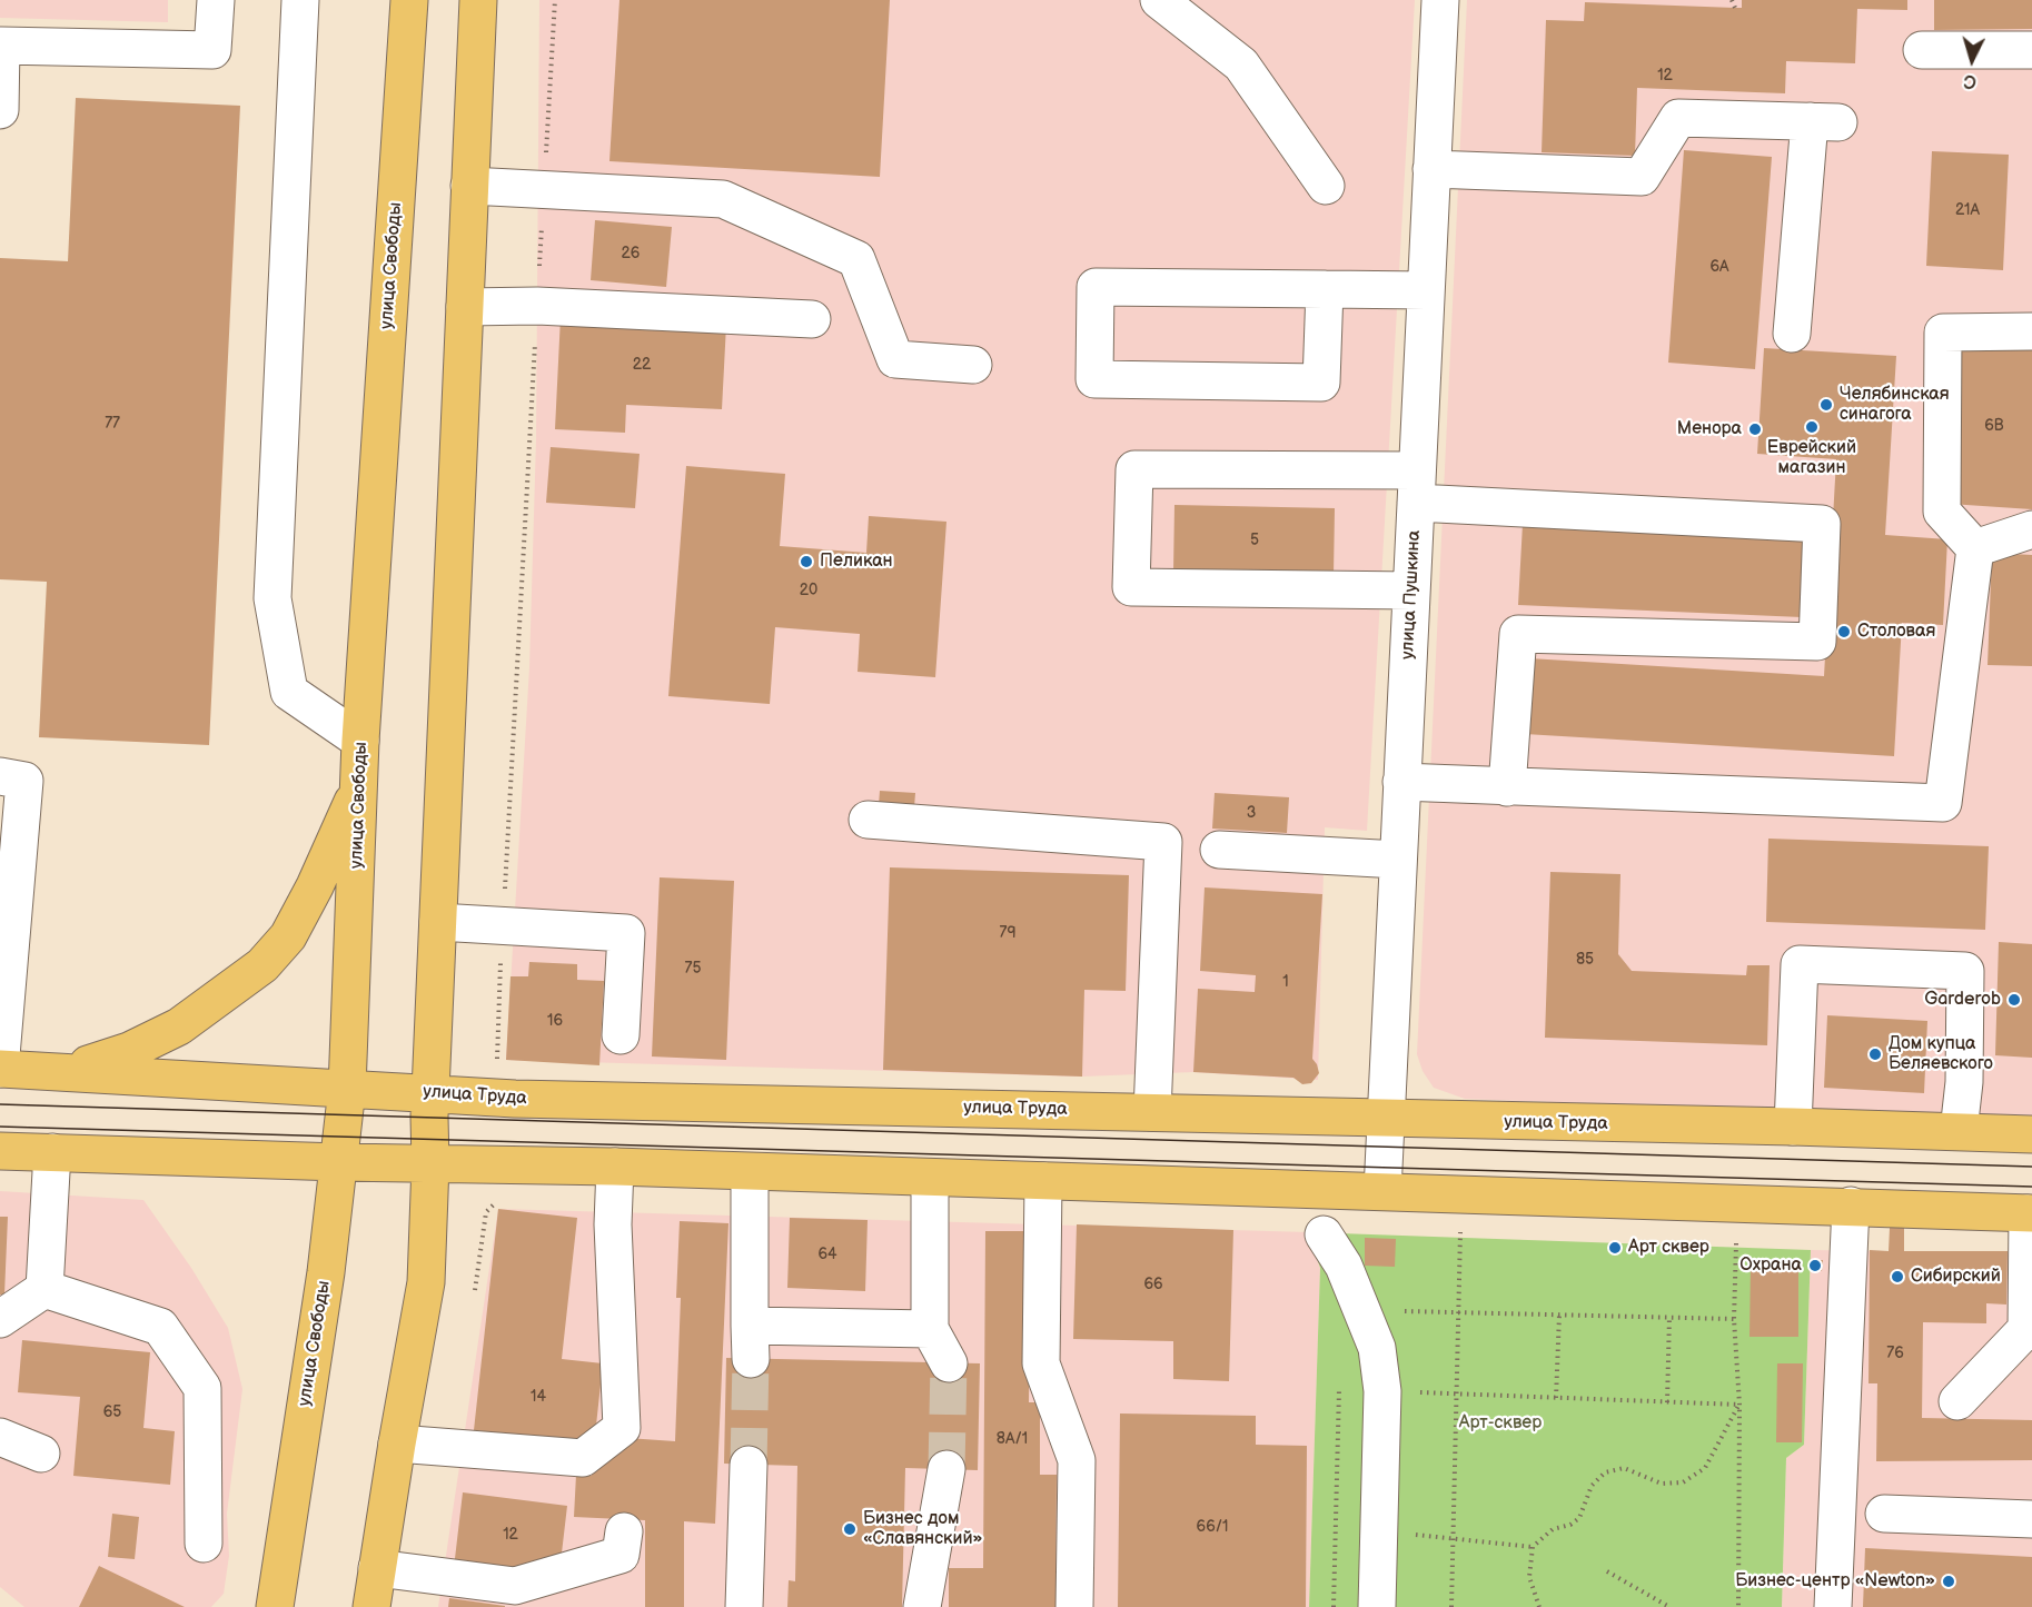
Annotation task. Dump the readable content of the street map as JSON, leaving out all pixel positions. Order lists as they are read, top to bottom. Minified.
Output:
{"streets":{"main road":["улица Свободы","улица Труда"],"street":["улица Пушкина"]},"crossings":[["улица Свободы","улица Труда"],["улица Пушкина","улица Труда"]],"parks":["Арт-сквер"],"places":["Челябинская синагога","Еврейский магазин","Менора","Пеликан","Столовая","Garderob","Дом купца Беляевского","Арт сквер","Охрана","Сибирский","Бизнес дом «Славянский»","Бизнес-центр «Newton»"],"house_numbers":["12","21А","26","6А","22","77","6В","5","20","3","79","85","75","1","16","64","66","76","14","65","8А/1","66/1","12"],"north":"bottom"}
